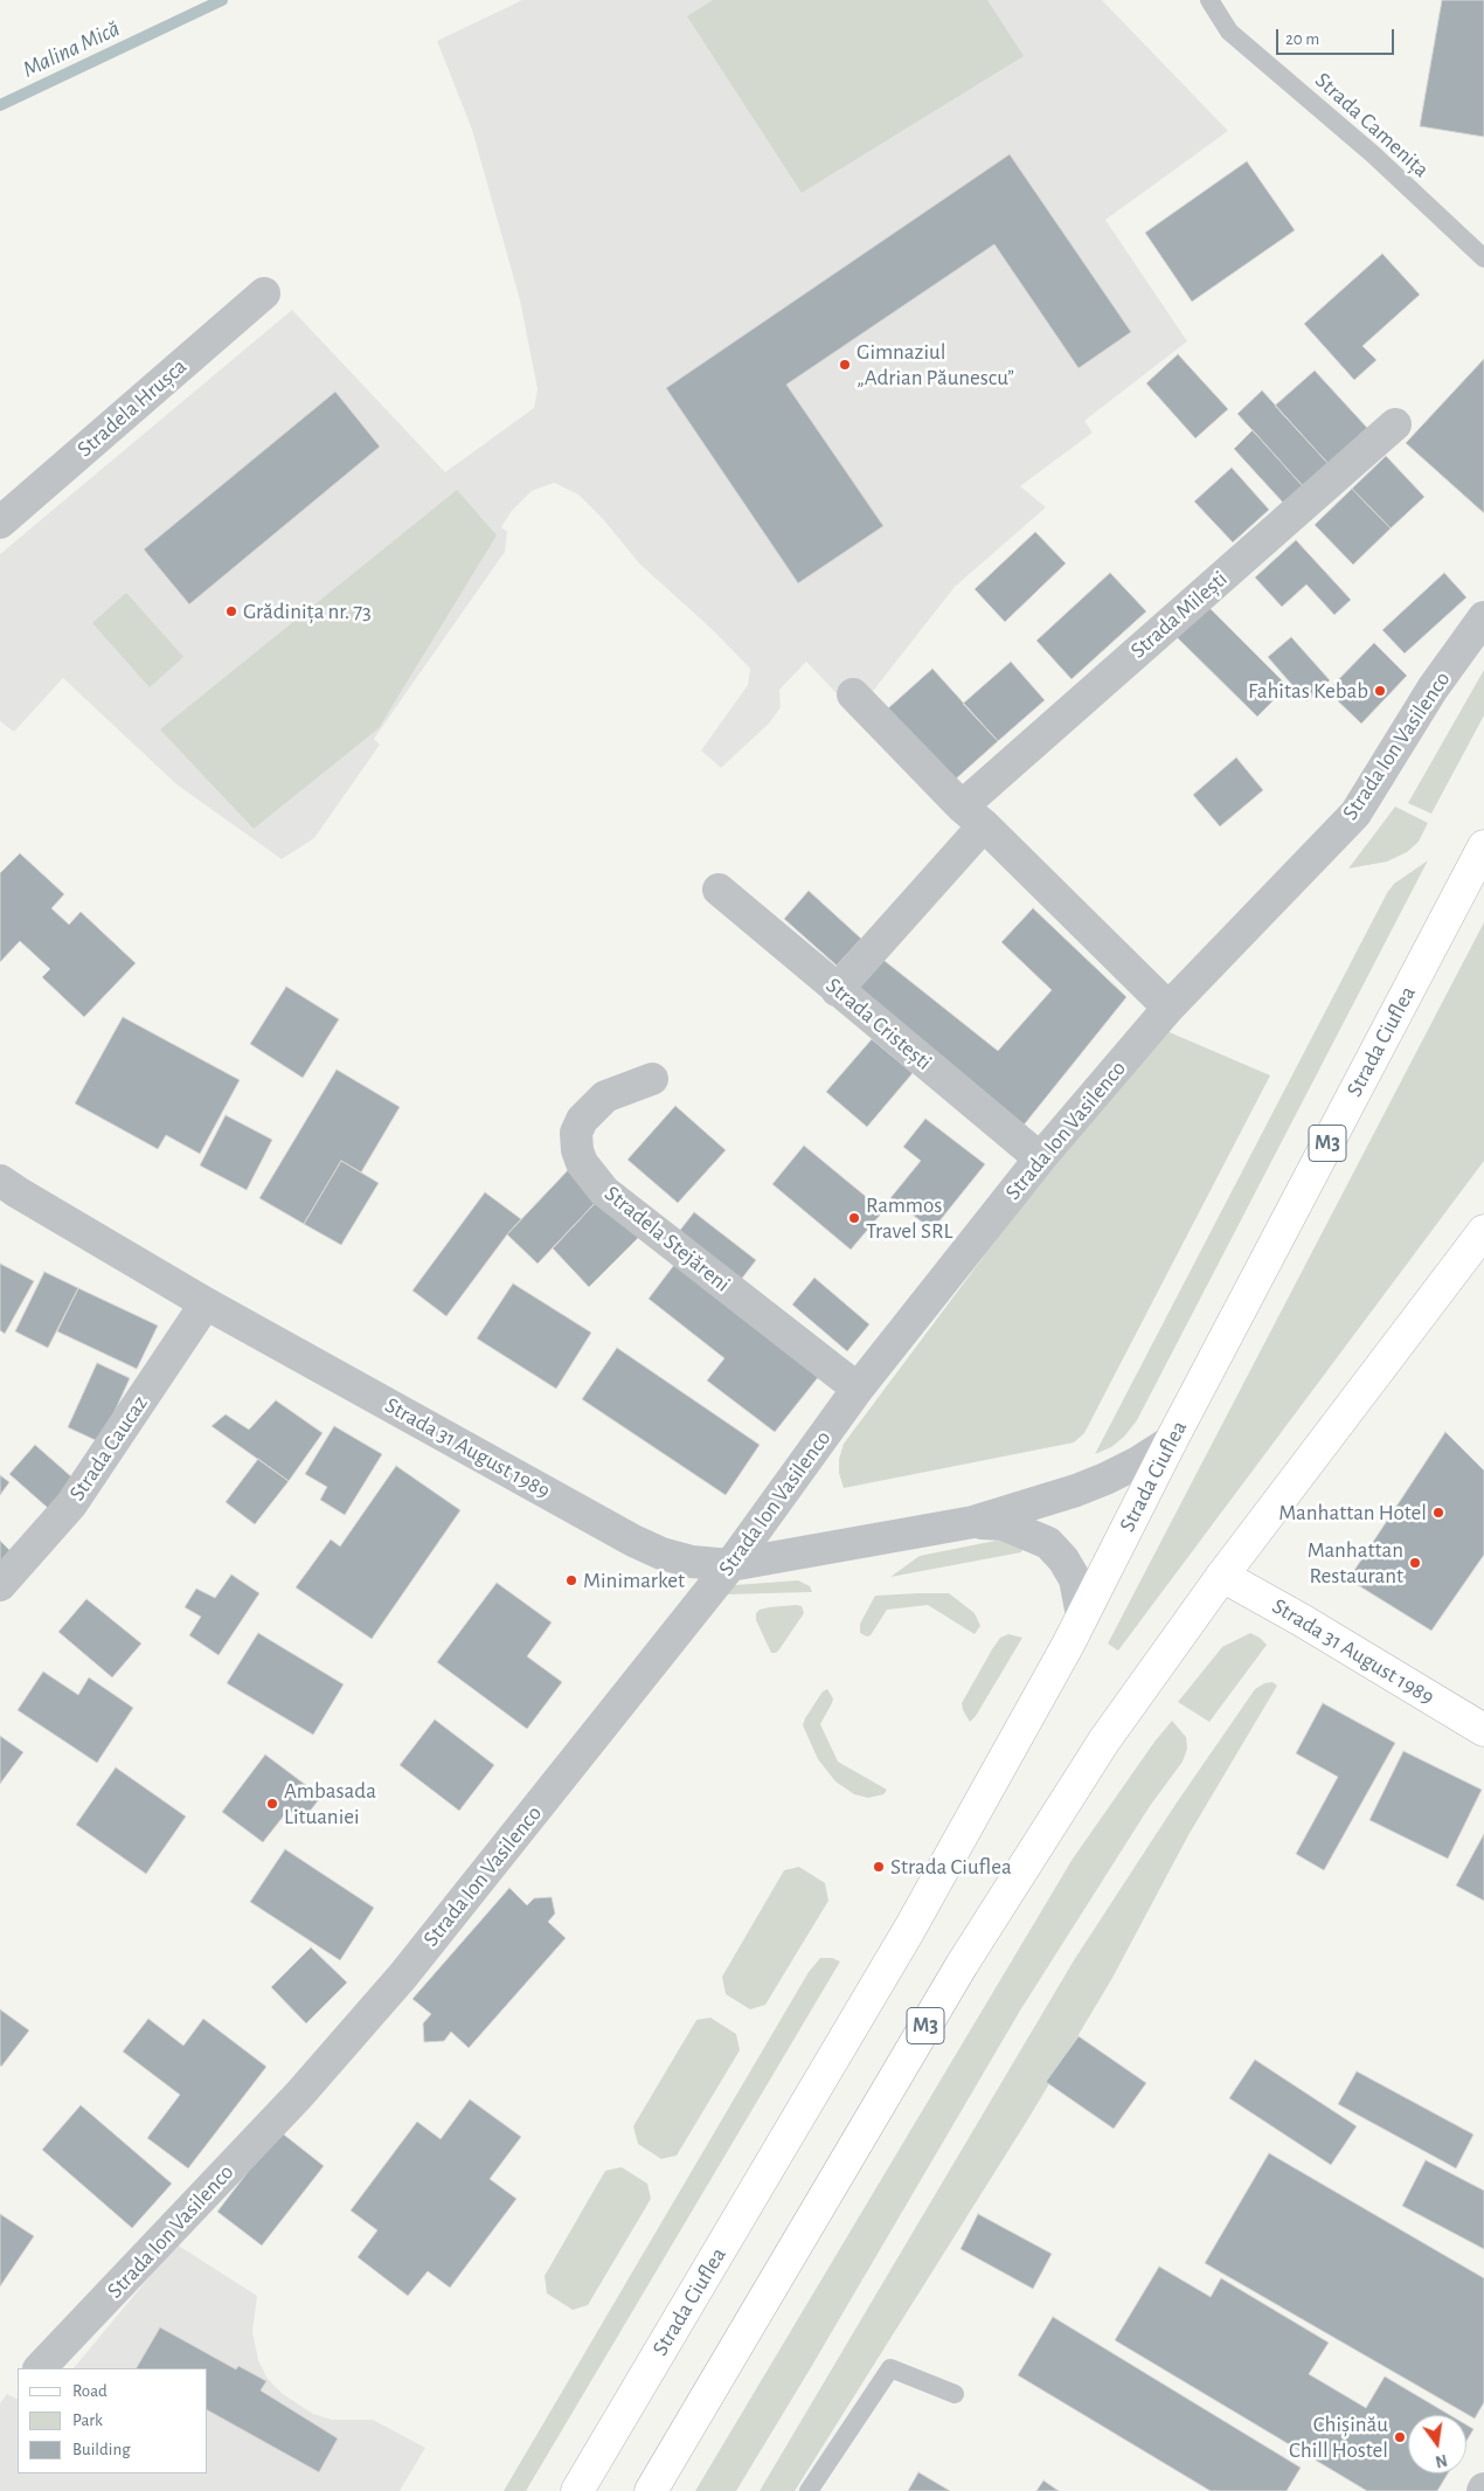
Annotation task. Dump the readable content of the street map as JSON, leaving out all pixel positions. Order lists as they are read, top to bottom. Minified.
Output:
{"streets":{"main road":["Strada Ciuflea","M3","Strada 31 August 1989"],"street":["Stradela Hrușca","Strada Milești","Strada Ion Vasilenco","Strada Cristești","Stradela Stejăreni","Strada Caucaz"],"lane":["Strada Camenița"]},"crossings":[["Strada Milești","Strada Cristești"],["Strada Ion Vasilenco","Strada Cristești"],["Strada Ion Vasilenco","Stradela Stejăreni"],["Strada Ion Vasilenco","Strada 31 August 1989"],["Strada Ciuflea","Strada 31 August 1989"],["M3","Strada 31 August 1989"],["Strada Caucaz","Strada 31 August 1989"]],"water":["Malina Mică"],"places":["Gimnaziul „Adrian Păunescu”","Grădinița nr. 73","Fahitas Kebab","Rammos Travel SRL","Manhattan Hotel","Manhattan Restaurant","Minimarket","Ambasada Lituaniei","Strada Ciuflea","Chișinău Chill Hostel"],"legend":["Road","Park","Building"],"scale_bar":"20 m","north":"bottom"}
